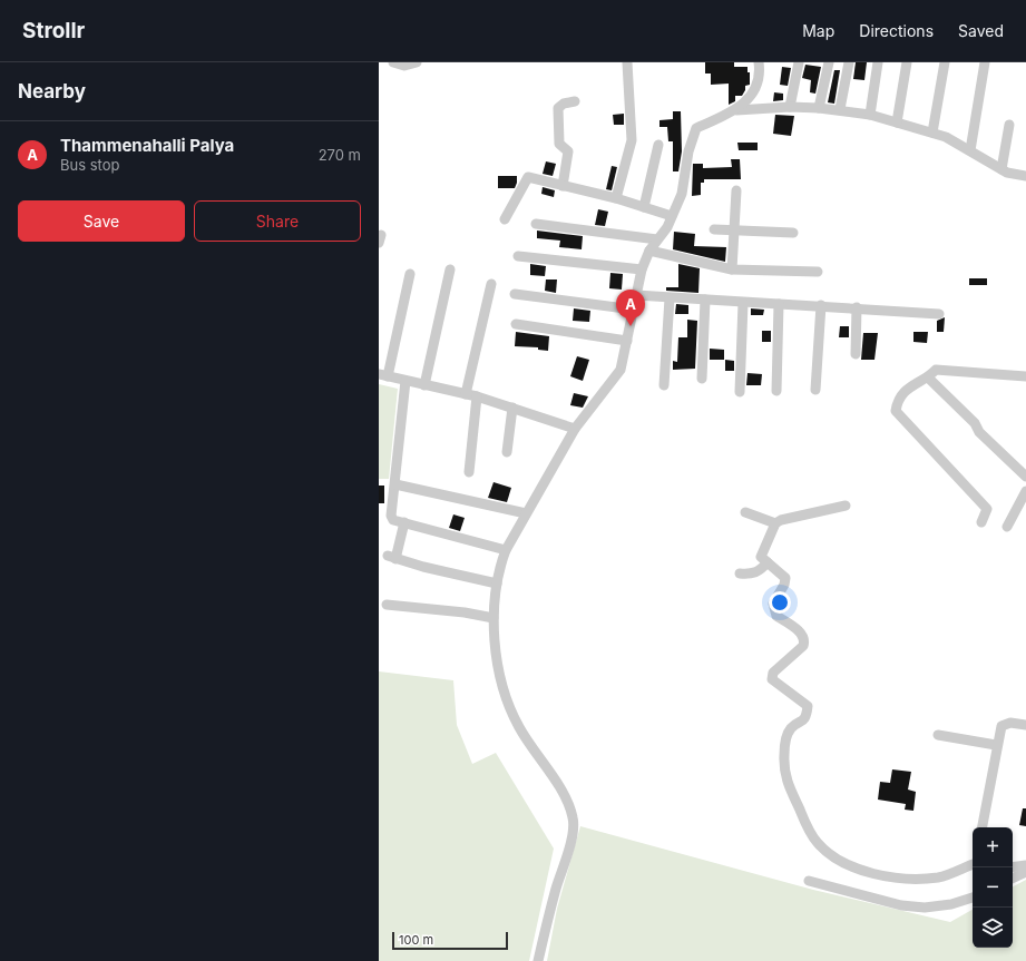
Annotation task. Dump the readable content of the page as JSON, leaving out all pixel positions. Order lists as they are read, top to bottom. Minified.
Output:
{"scale_bar":"100 m","page":{"header":"Strollr","nav":["Map","Directions","Saved"],"heading":"Nearby","list":[{"mark":"A","name":"Thammenahalli Palya","note":"Bus stop","value":"270 m"}],"buttons":["Save","Share"],"pins":"A","map_buttons":["+","−"],"scale":"100 m"}}
